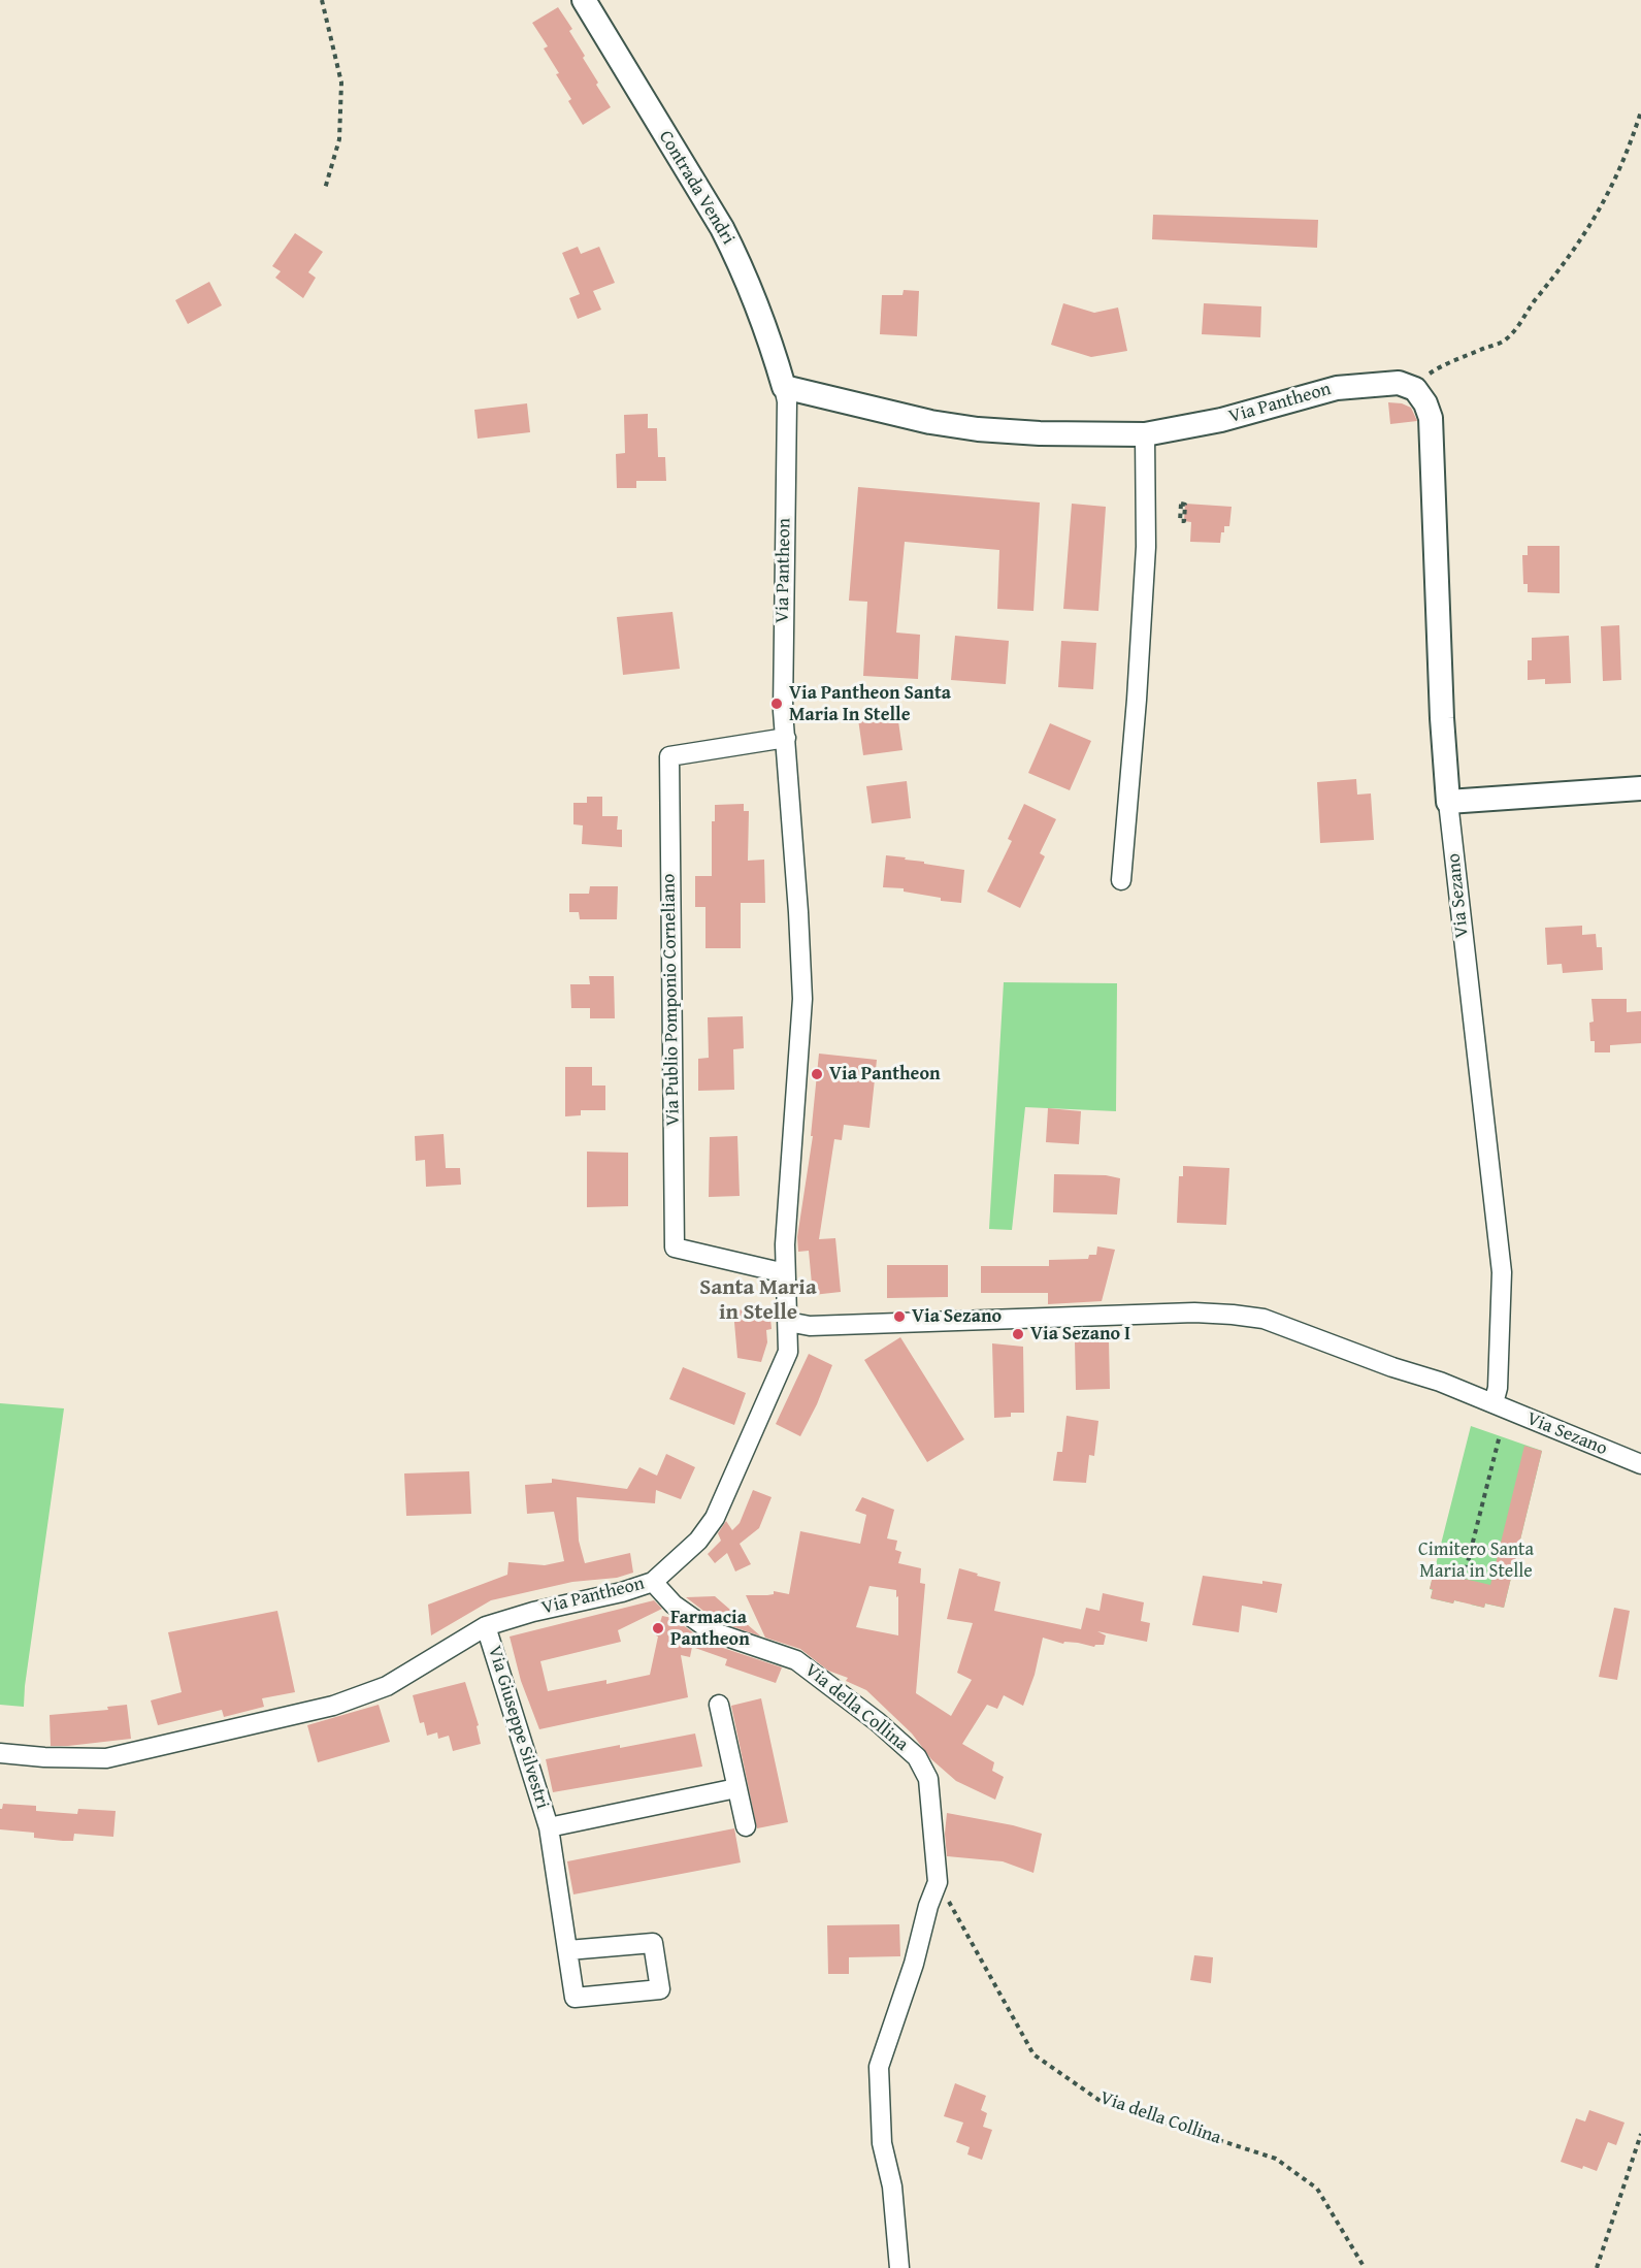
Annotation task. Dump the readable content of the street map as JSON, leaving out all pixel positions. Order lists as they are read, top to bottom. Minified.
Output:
{"streets":{"street":["Contrada Vendri","Via Pantheon","Via Sezano","Via Publio Pomponio Corneliano","Via della Collina","Via Giuseppe Silvestri"]},"crossings":[["Contrada Vendri","Via Pantheon"],["Via Pantheon","Via Sezano"],["Via Pantheon","Via Publio Pomponio Corneliano"],["Via Pantheon","Via della Collina"],["Via Pantheon","Via Giuseppe Silvestri"]],"districts":["Santa Maria in Stelle"],"parks":["Cimitero Santa Maria in Stelle"],"places":["Via Pantheon Santa Maria In Stelle","Via Pantheon","Via Sezano","Via Sezano I","Farmacia Pantheon"]}
